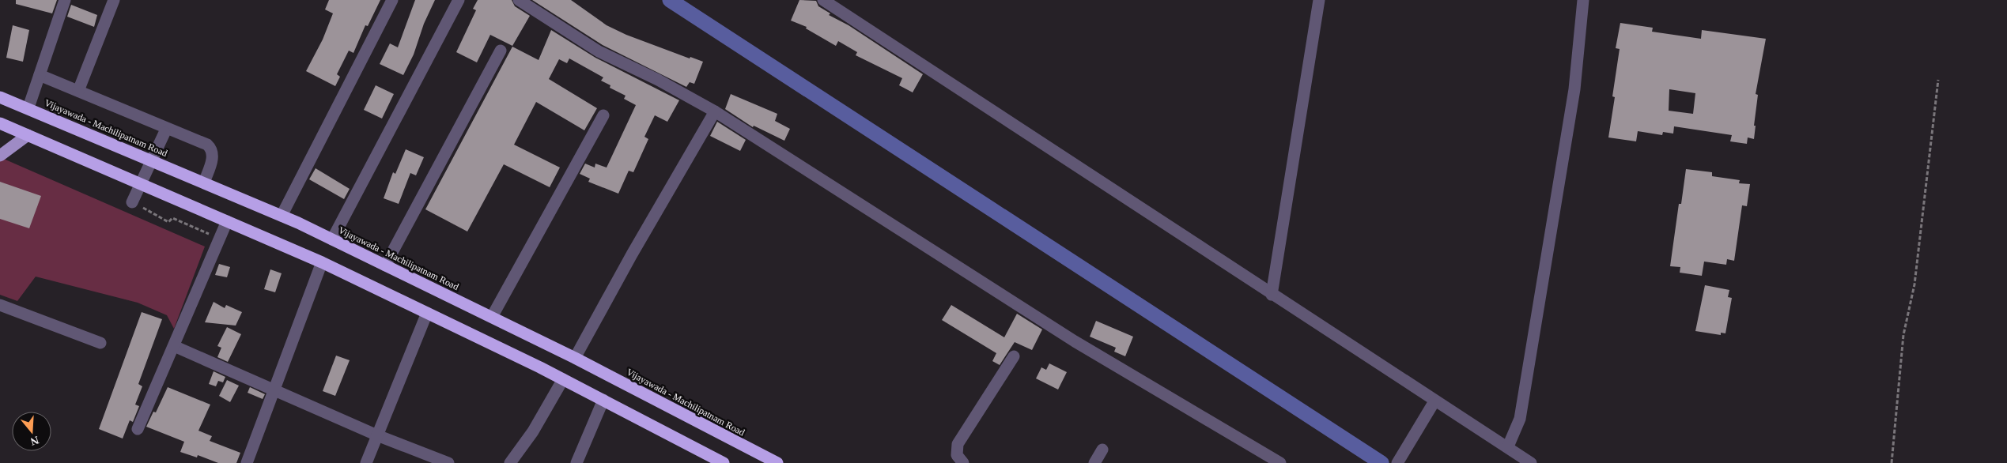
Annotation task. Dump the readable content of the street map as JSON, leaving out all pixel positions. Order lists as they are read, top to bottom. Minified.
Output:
{"streets":{"highway":["Vijayawada - Machilipatnam Road"]},"north":"bottom"}
